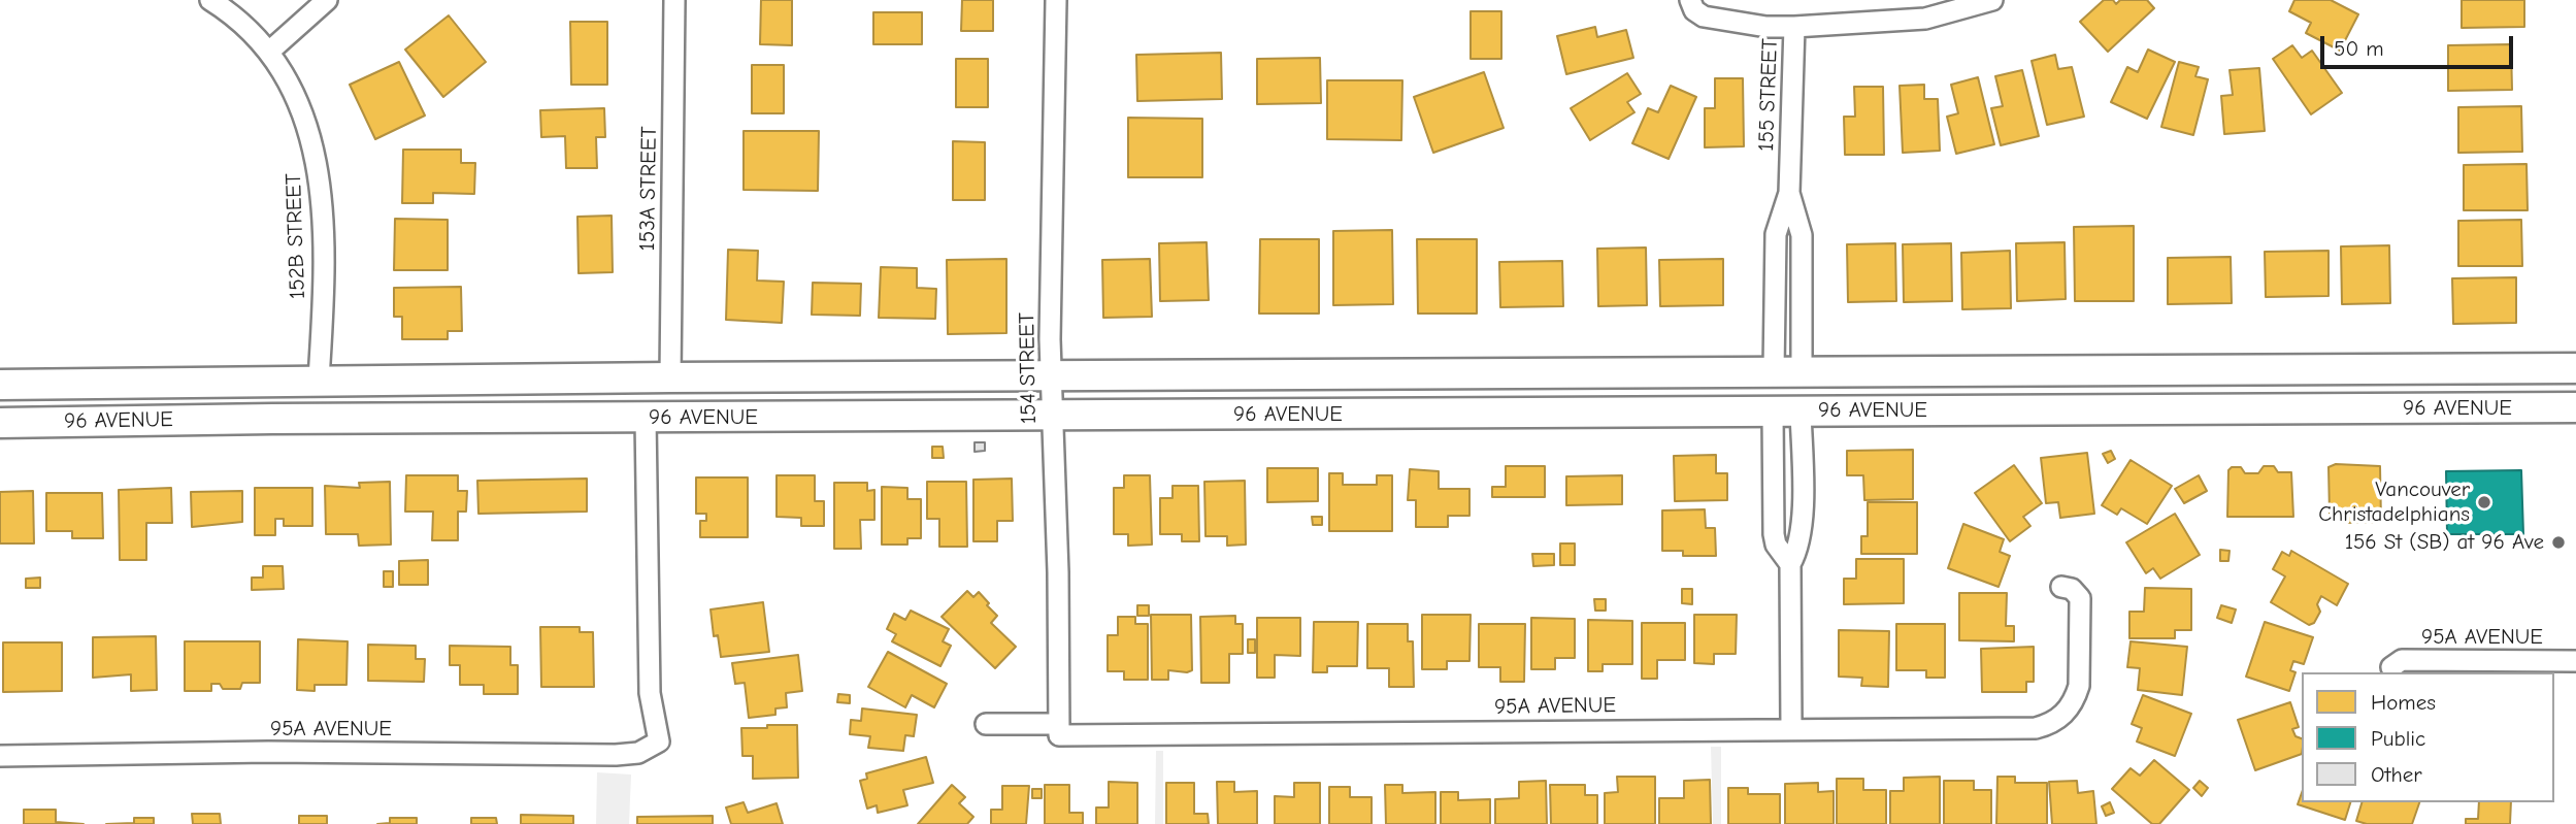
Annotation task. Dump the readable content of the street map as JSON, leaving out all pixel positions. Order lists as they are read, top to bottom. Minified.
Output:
{"streets":{"main road":["96 AVENUE"],"street":["155 STREET","153A STREET","152B STREET","154 STREET","95A AVENUE"]},"crossings":[["155 STREET","96 AVENUE"],["153A STREET","96 AVENUE"],["152B STREET","96 AVENUE"],["154 STREET","96 AVENUE"],["154 STREET","95A AVENUE"],["96 AVENUE","95A AVENUE"]],"places":["Vancouver Christadelphians","156 St (SB) at 96 Ave"],"legend":["Homes","Public","Other"],"scale_bar":"50 m"}
